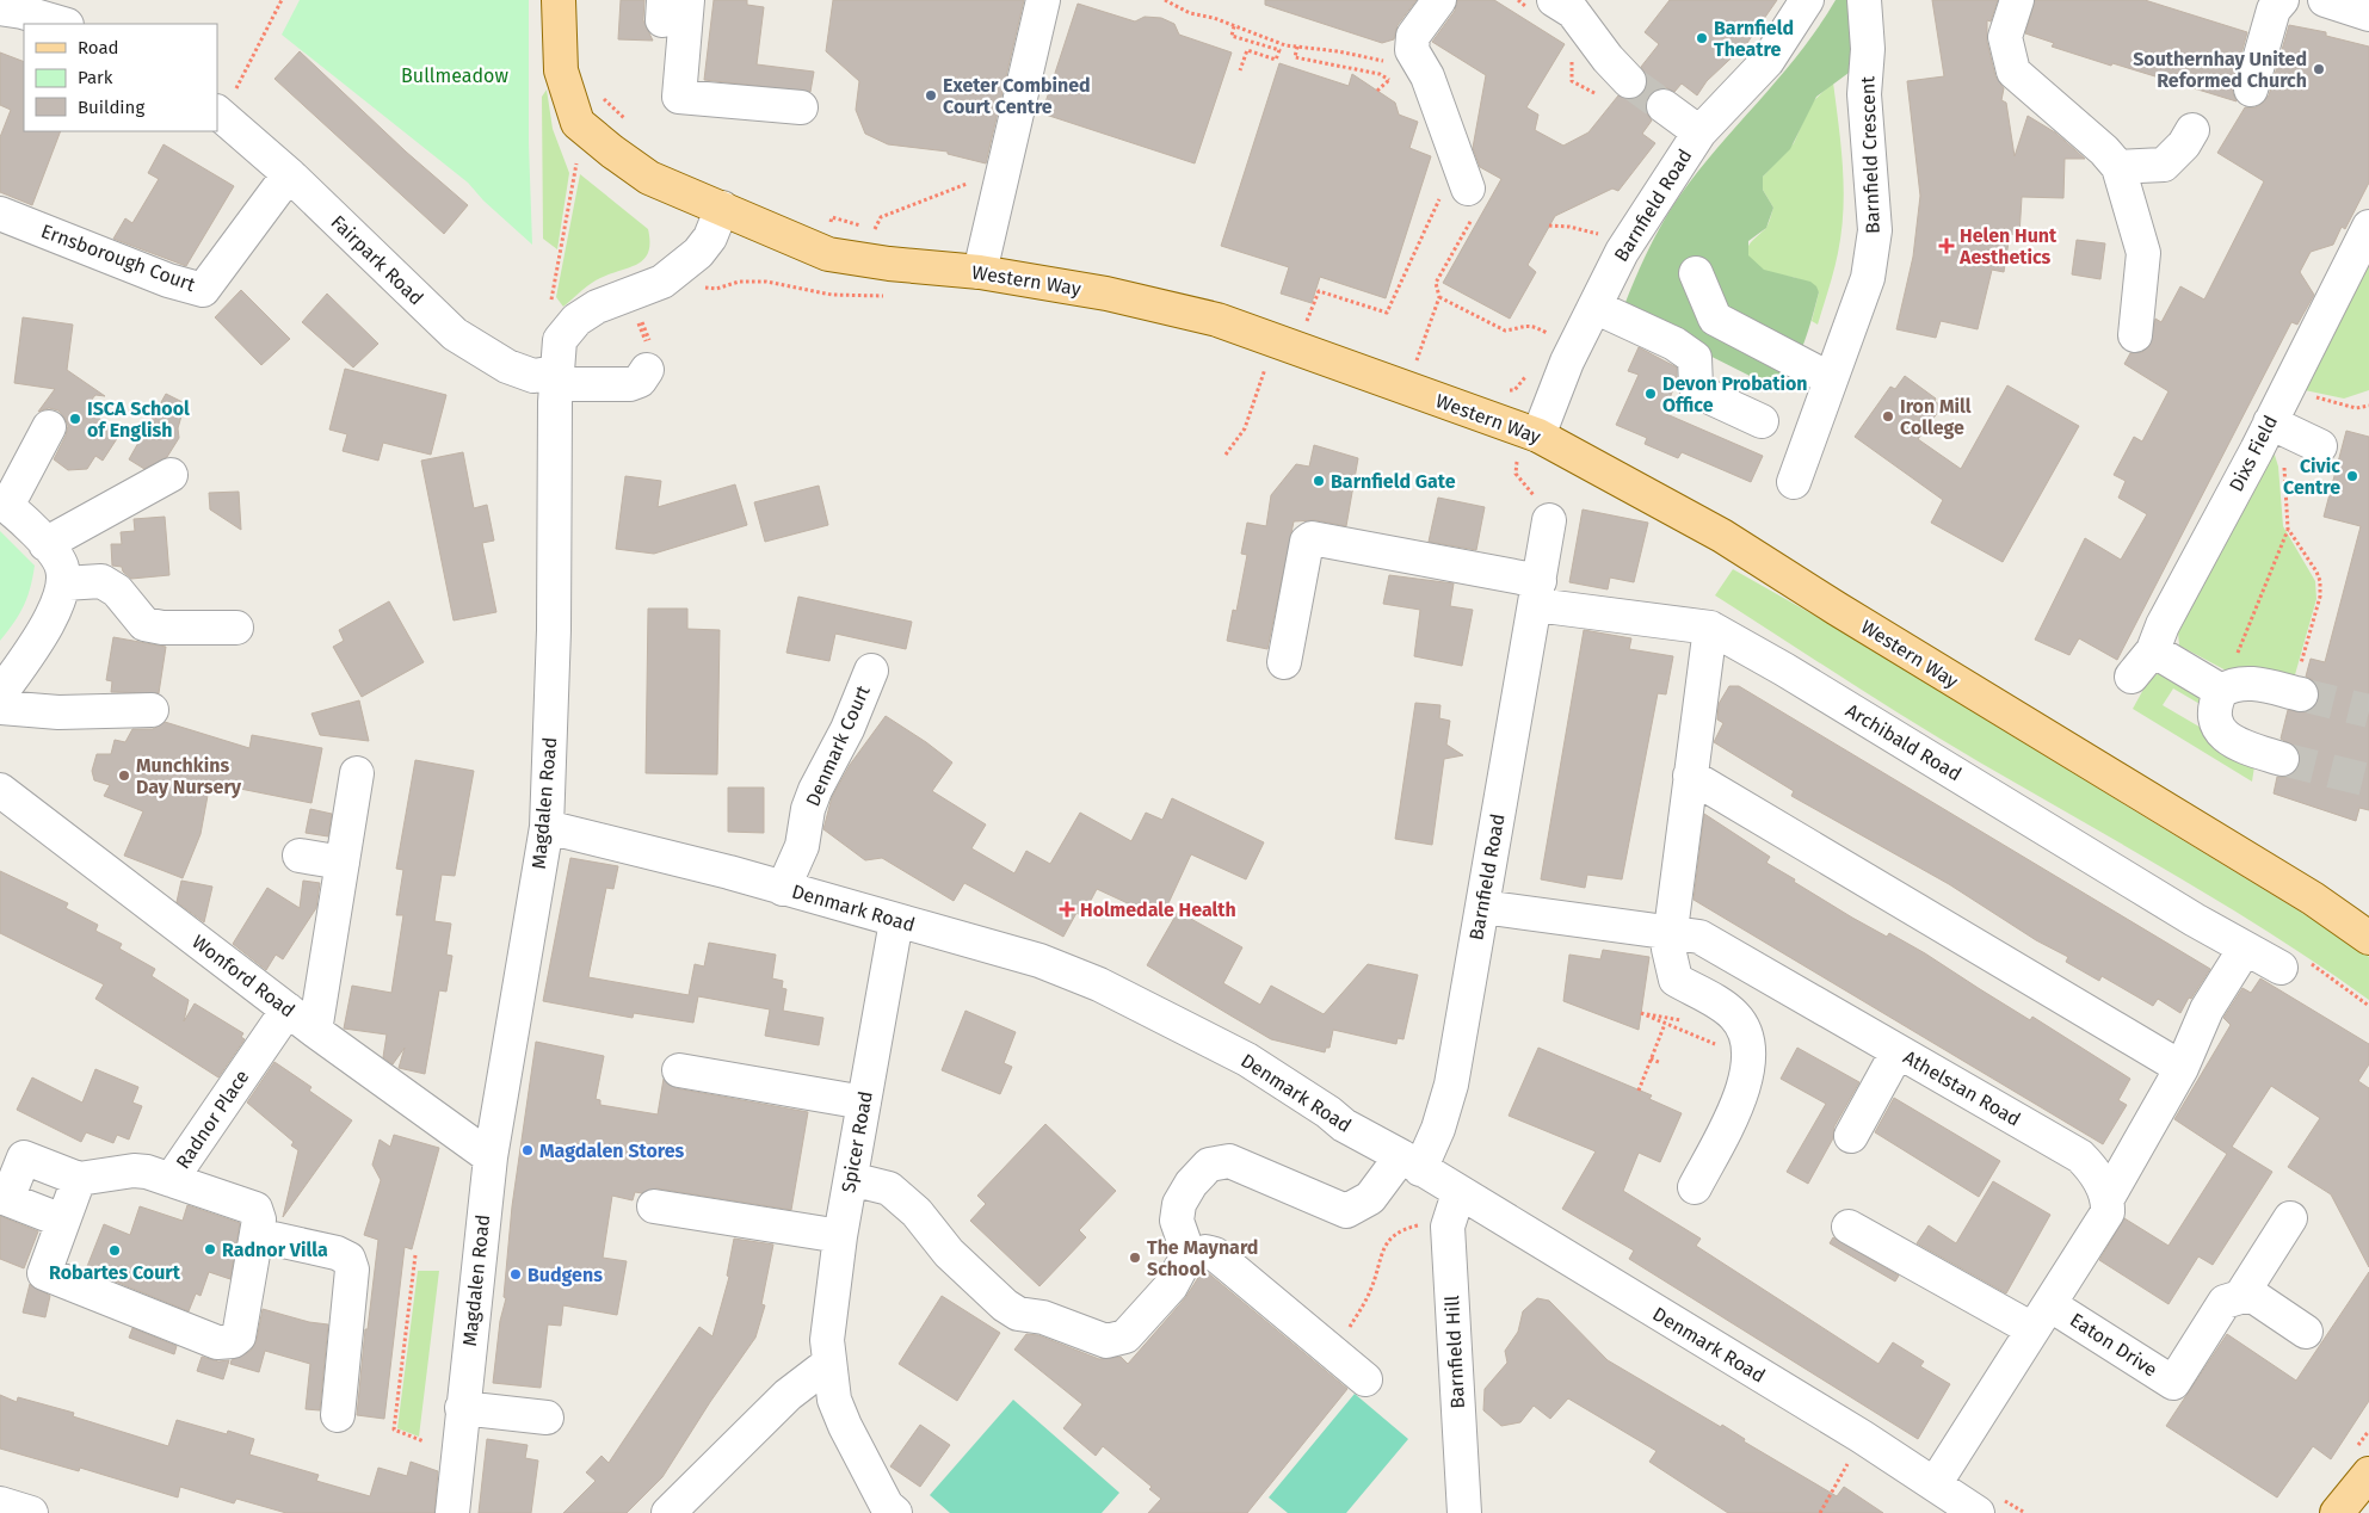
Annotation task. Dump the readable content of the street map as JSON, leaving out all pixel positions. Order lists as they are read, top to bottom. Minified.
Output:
{"streets":{"main road":["Western Way"],"street":["Barnfield Crescent","Barnfield Road","Ernsborough Court","Fairpark Road","Dixs Field","Archibald Road","Denmark Court","Magdalen Road","Denmark Road","Wonford Road","Athelstan Road","Radnor Place","Spicer Road","Eaton Drive","Barnfield Hill"]},"crossings":[["Barnfield Road","Western Way"],["Barnfield Road","Archibald Road"],["Barnfield Road","Denmark Road"],["Barnfield Road","Athelstan Road"],["Ernsborough Court","Fairpark Road"],["Fairpark Road","Magdalen Road"],["Denmark Court","Denmark Road"],["Magdalen Road","Denmark Road"],["Magdalen Road","Wonford Road"],["Denmark Road","Spicer Road"],["Denmark Road","Barnfield Hill"],["Wonford Road","Radnor Place"]],"parks":["Bullmeadow"],"places":{"other":["Barnfield Theatre","Southernhay United Reformed Church","Exeter Combined Court Centre","Devon Probation Office","Iron Mill College","ISCA School of English","Civic Centre","Barnfield Gate","Munchkins Day Nursery","Magdalen Stores","Radnor Villa","Robartes Court","The Maynard School","Budgens"],"health":["Helen Hunt Aesthetics","Holmedale Health"]},"legend":["Road","Park","Building"]}
